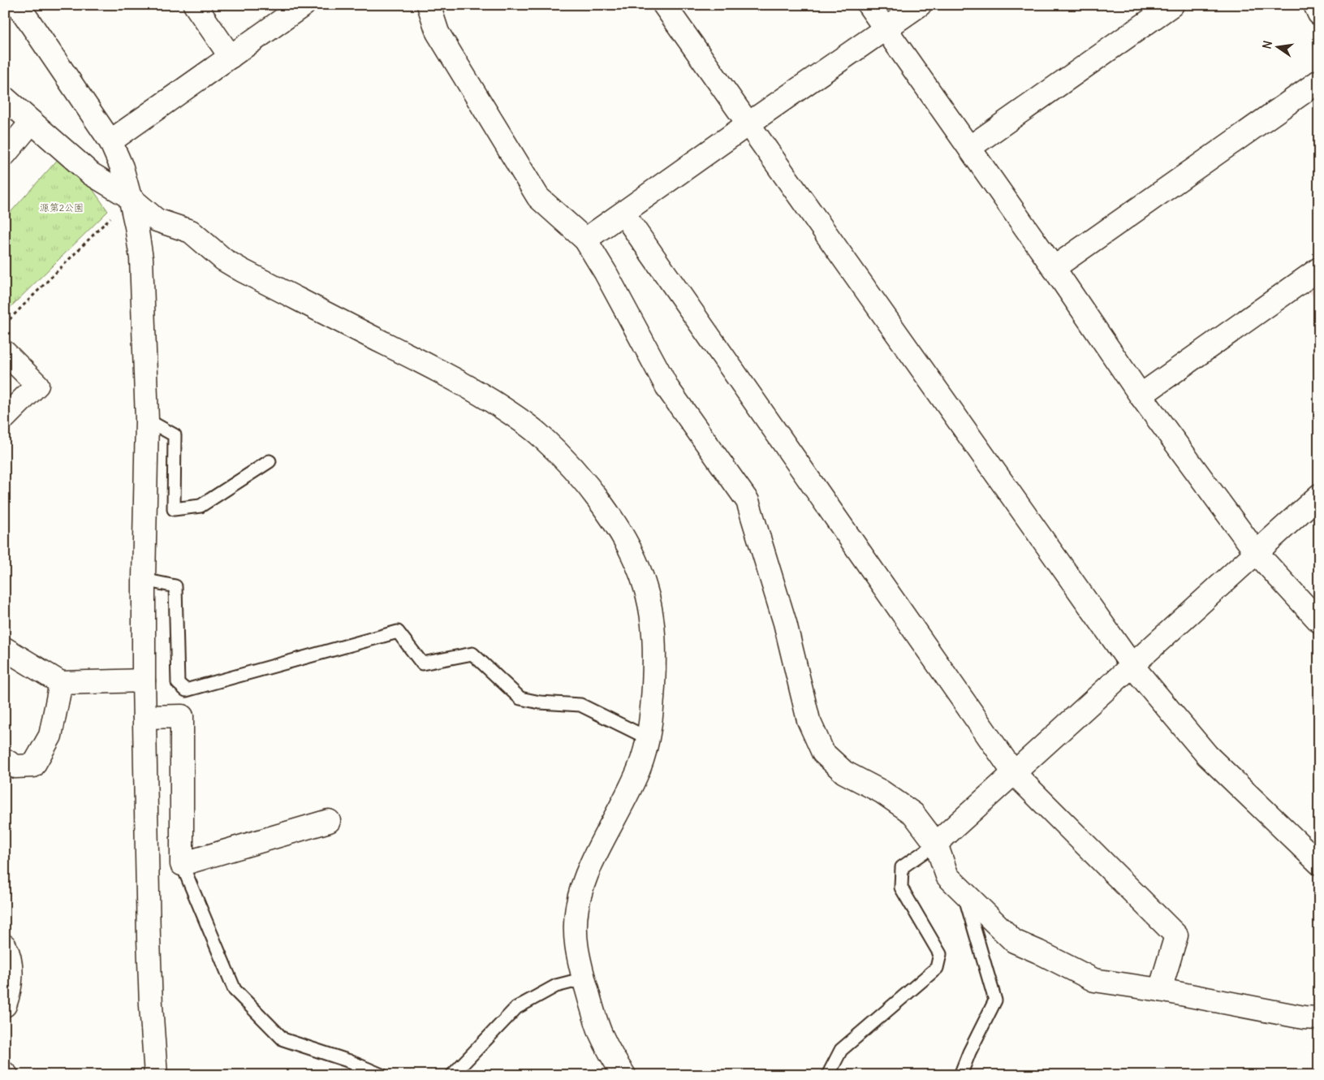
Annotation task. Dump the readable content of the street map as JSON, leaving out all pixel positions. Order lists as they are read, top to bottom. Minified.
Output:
{"parks":["源第2公園"],"north":"left"}
